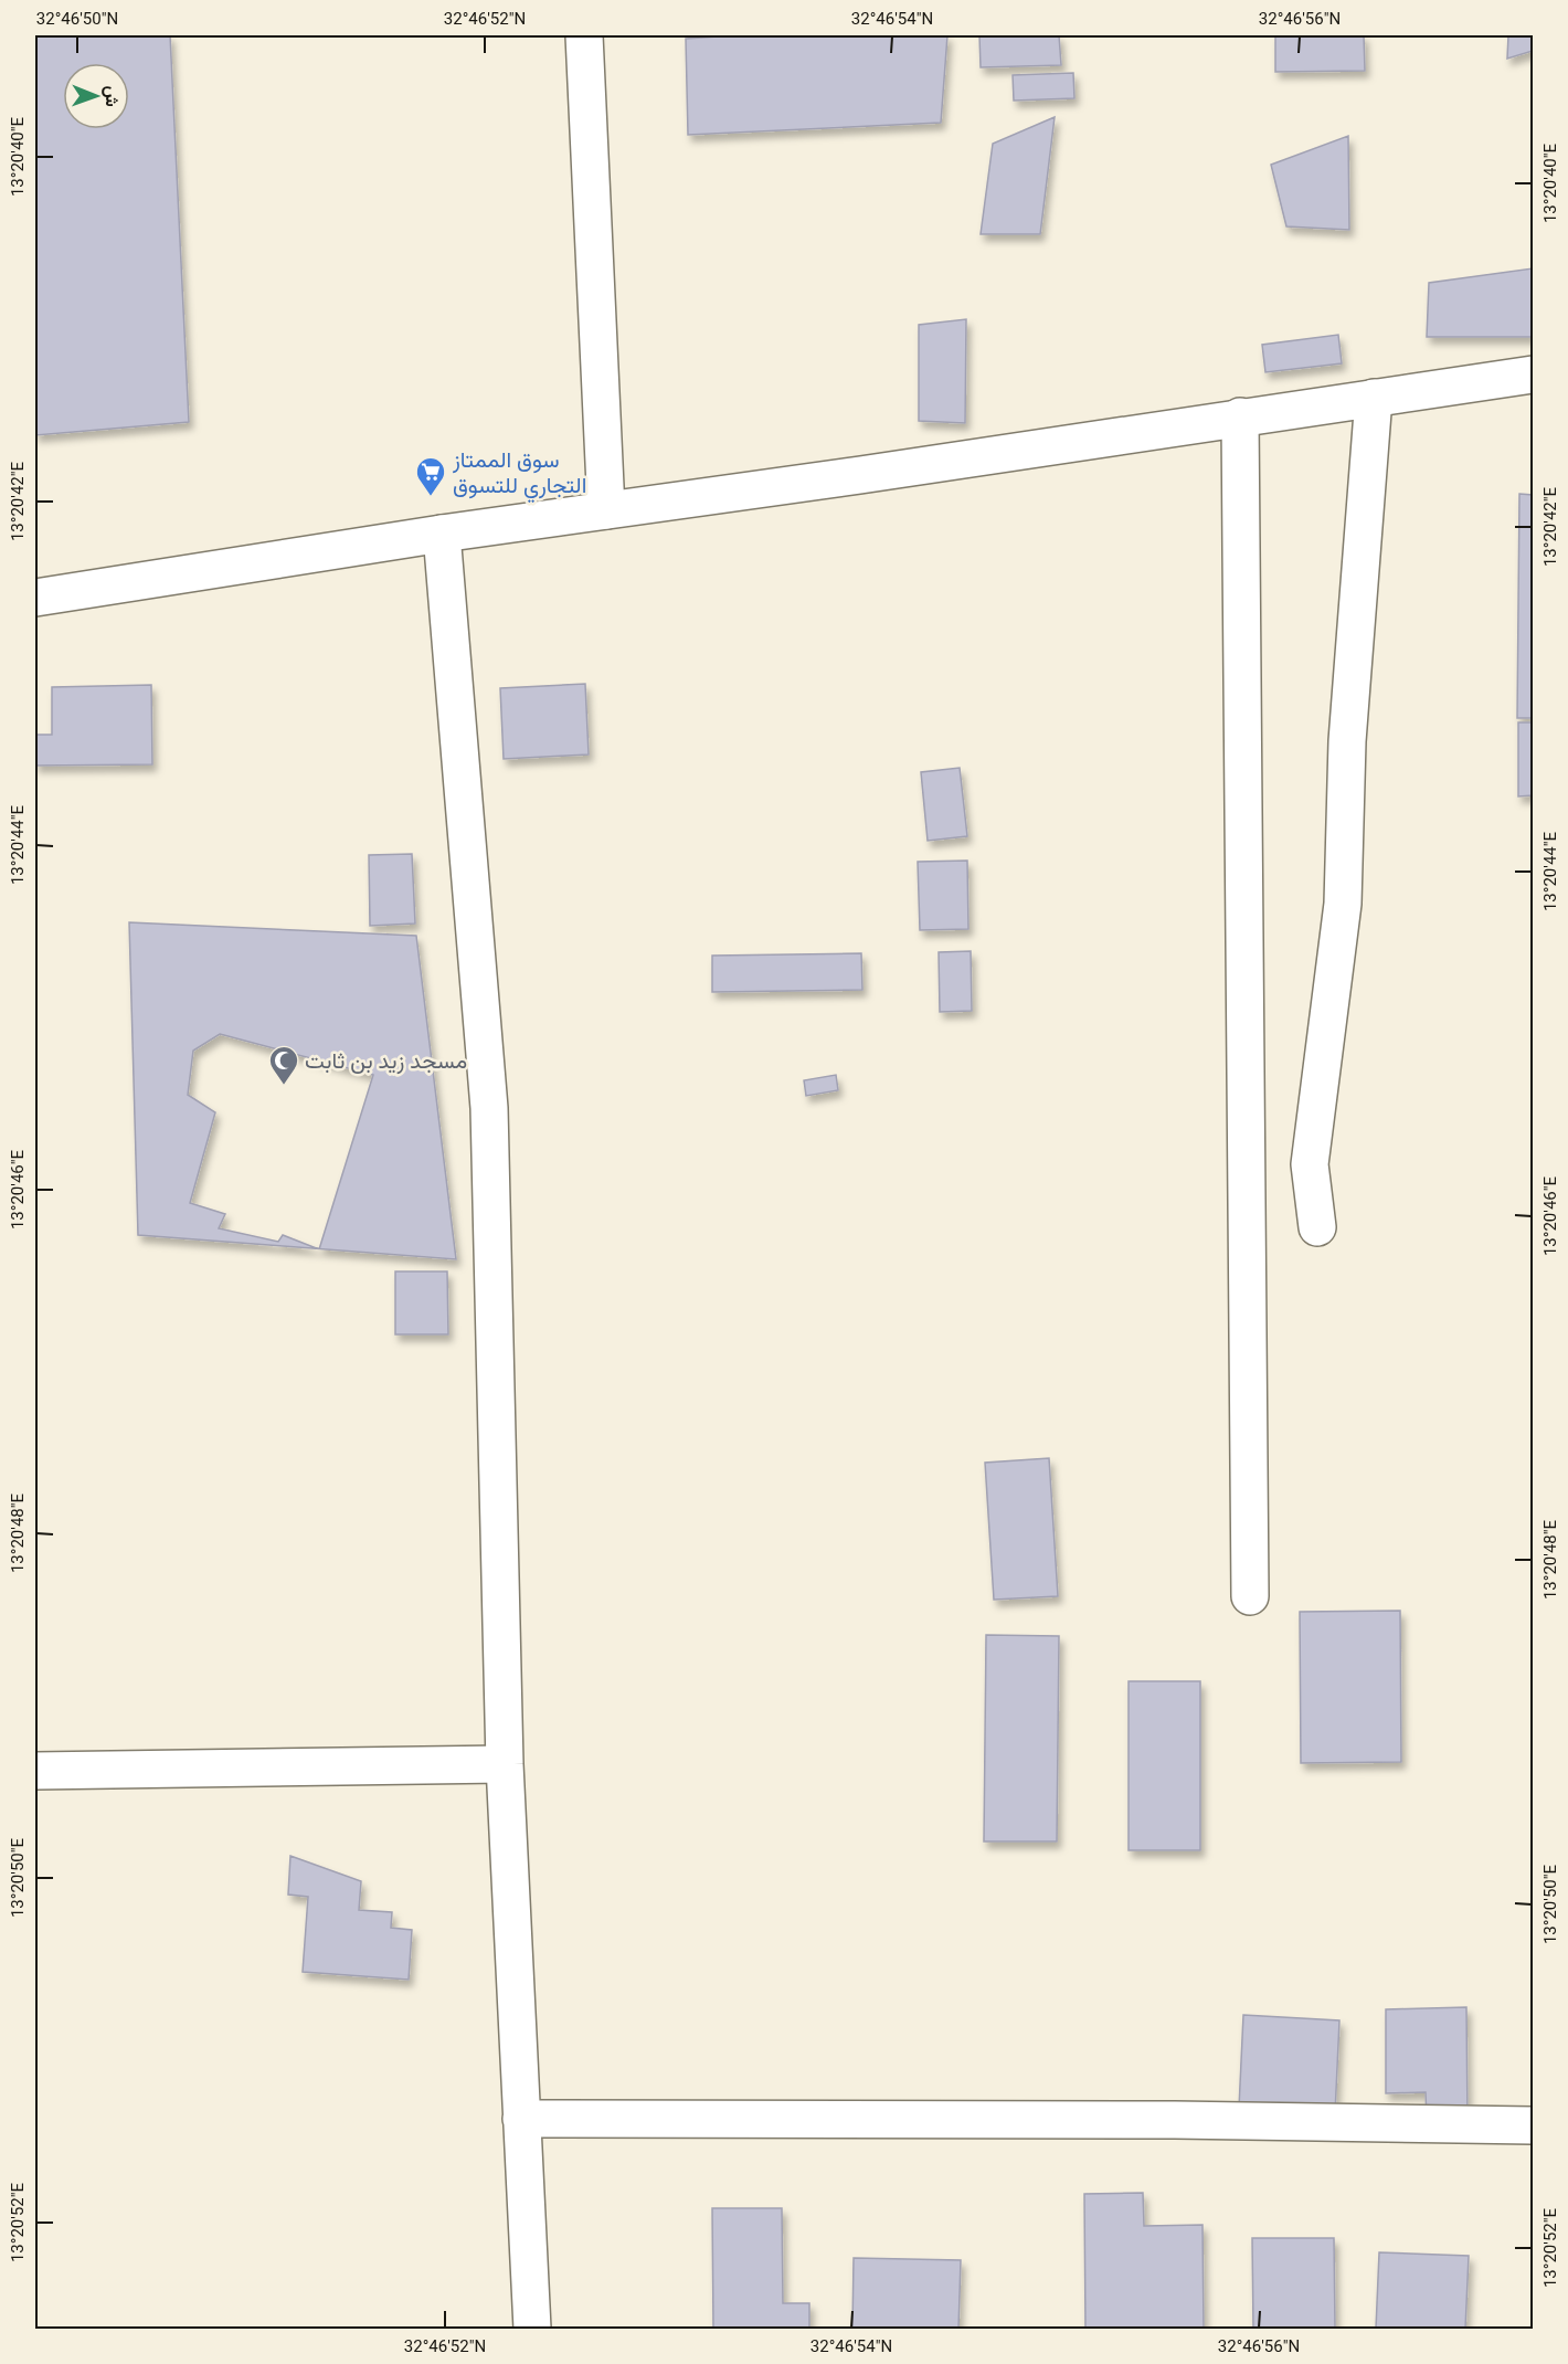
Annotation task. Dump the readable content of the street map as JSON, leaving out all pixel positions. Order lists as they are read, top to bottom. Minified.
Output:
{"places":{"supermarket":["سوق الممتاز التجاري للتسوق"],"mosque":["مسجد زيد بن ثابت"]},"north":"right","coordinates":["32°46'50\"N","32°46'52\"N","32°46'54\"N","32°46'56\"N","13°20'40\"E","13°20'42\"E","13°20'44\"E","13°20'46\"E","13°20'48\"E","13°20'50\"E","13°20'52\"E"]}
